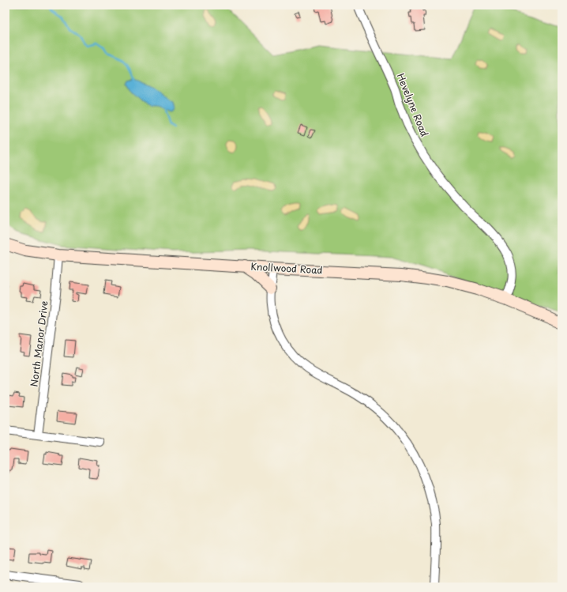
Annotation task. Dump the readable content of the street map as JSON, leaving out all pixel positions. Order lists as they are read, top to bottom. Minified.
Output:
{"streets":{"main road":["Knollwood Road"],"street":["Hevelyne Road","North Manor Drive"]},"crossings":[["Hevelyne Road","Knollwood Road"],["Knollwood Road","North Manor Drive"]]}
